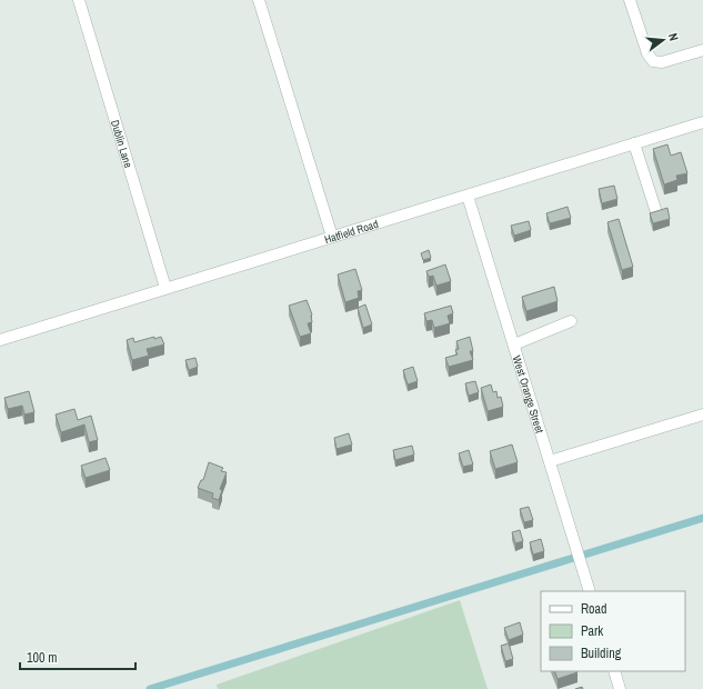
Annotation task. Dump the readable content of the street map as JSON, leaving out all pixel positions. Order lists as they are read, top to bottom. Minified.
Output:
{"streets":{"street":["Dublin Lane","Hatfield Road","West Orange Street"]},"crossings":[["Dublin Lane","Hatfield Road"],["Hatfield Road","West Orange Street"]],"legend":["Road","Park","Building"],"scale_bar":"100 m","north":"right"}
